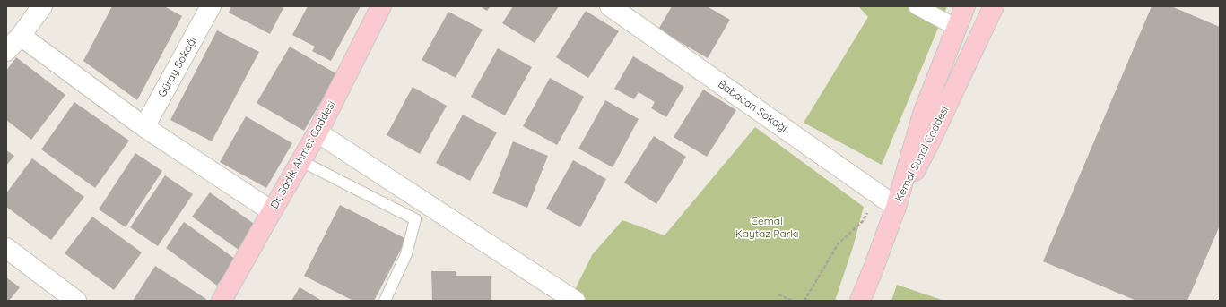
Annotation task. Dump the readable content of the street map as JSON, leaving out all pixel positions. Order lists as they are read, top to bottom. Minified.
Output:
{"streets":{"main road":["Kemal Sunal Caddesi","Dr. Sadık Ahmet Caddesi"],"street":["Güray Sokağı","Babacan Sokağı"]},"crossings":[["Babacan Sokağı","Kemal Sunal Caddesi"]],"parks":["Cemal Kaytaz Parkı"]}
